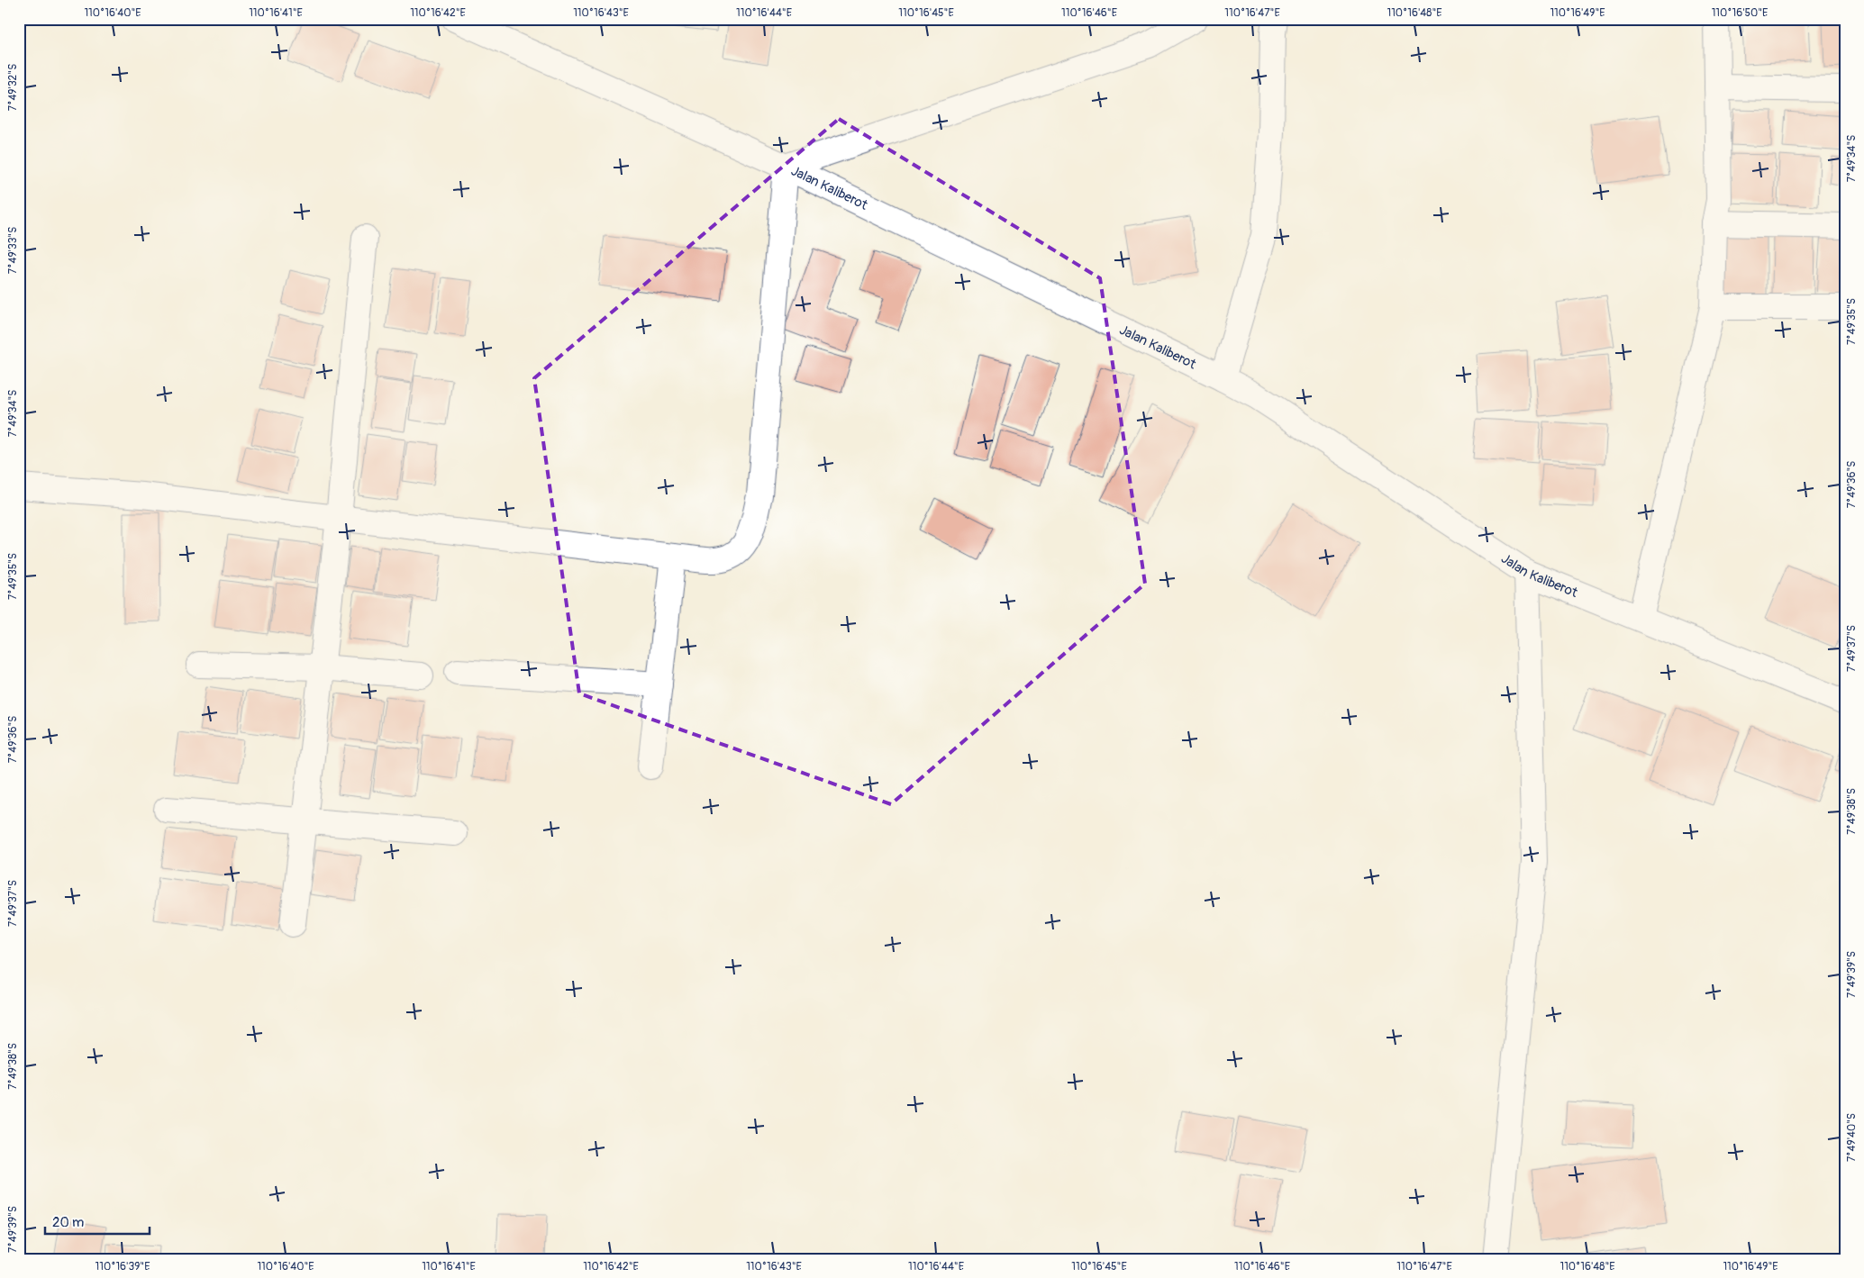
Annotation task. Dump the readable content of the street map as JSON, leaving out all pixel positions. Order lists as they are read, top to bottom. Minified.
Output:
{"streets":{"street":["Jalan Kaliberot"]},"scale_bar":"20 m","coordinates":["110°16'40\"E","110°16'41\"E","110°16'42\"E","110°16'43\"E","110°16'44\"E","110°16'45\"E","110°16'46\"E","110°16'47\"E","110°16'48\"E","110°16'49\"E","110°16'50\"E","7°49'32\"S","7°49'34\"S","7°49'33\"S","7°49'35\"S","7°49'36\"S","7°49'37\"S","7°49'38\"S","7°49'39\"S","7°49'40\"S","110°16'39\"E"]}
